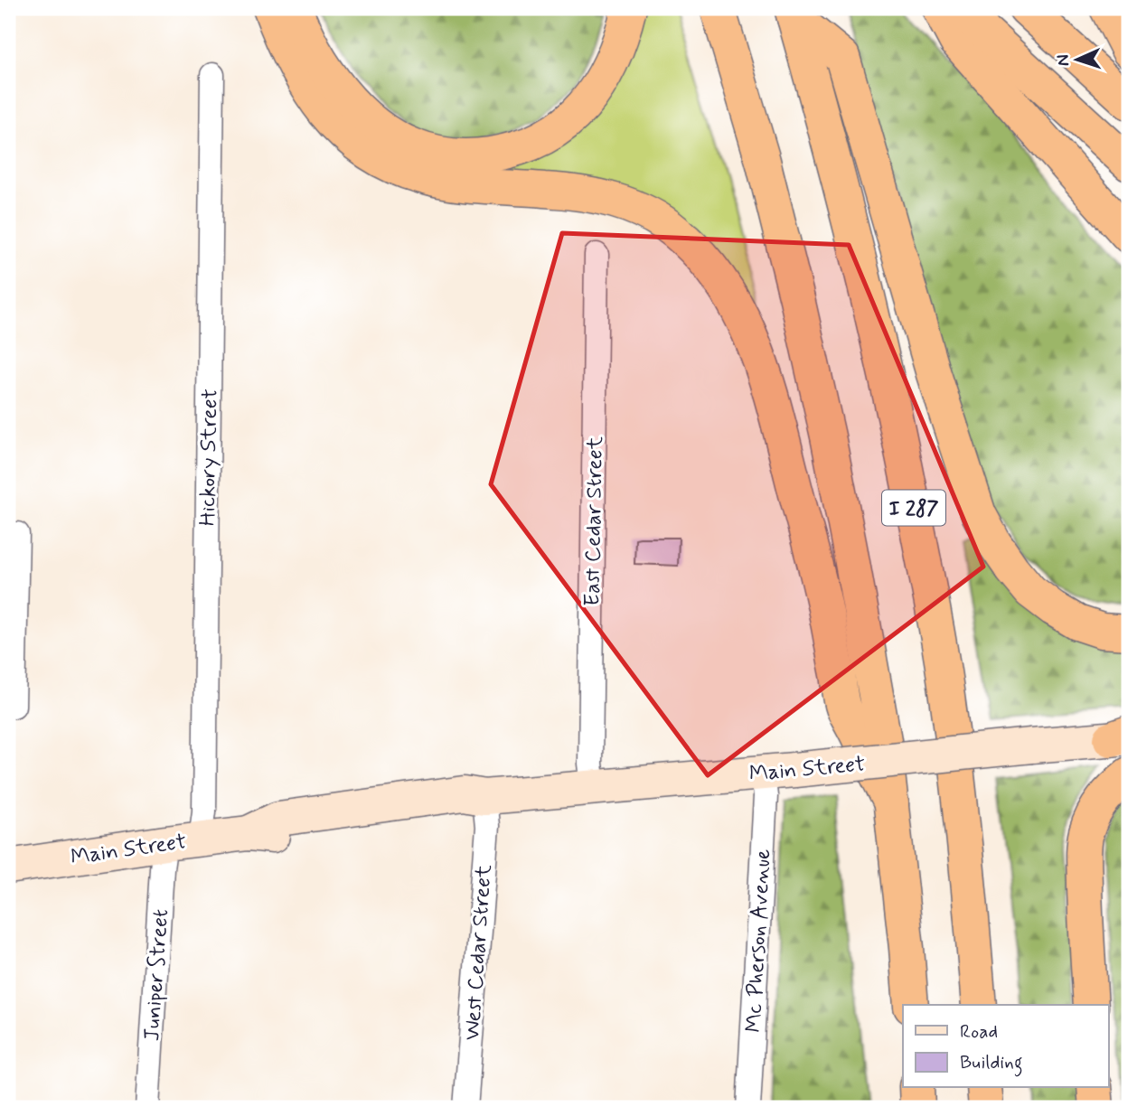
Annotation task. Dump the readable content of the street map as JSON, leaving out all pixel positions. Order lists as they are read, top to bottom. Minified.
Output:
{"streets":{"highway":["I 287"],"main road":["Main Street"],"street":["Hickory Street","East Cedar Street","Mc Pherson Avenue","West Cedar Street","Juniper Street"]},"crossings":[["Hickory Street","Main Street"],["East Cedar Street","Main Street"],["Main Street","Mc Pherson Avenue"],["Main Street","West Cedar Street"],["Main Street","Juniper Street"]],"legend":["Road","Building"],"north":"left"}
